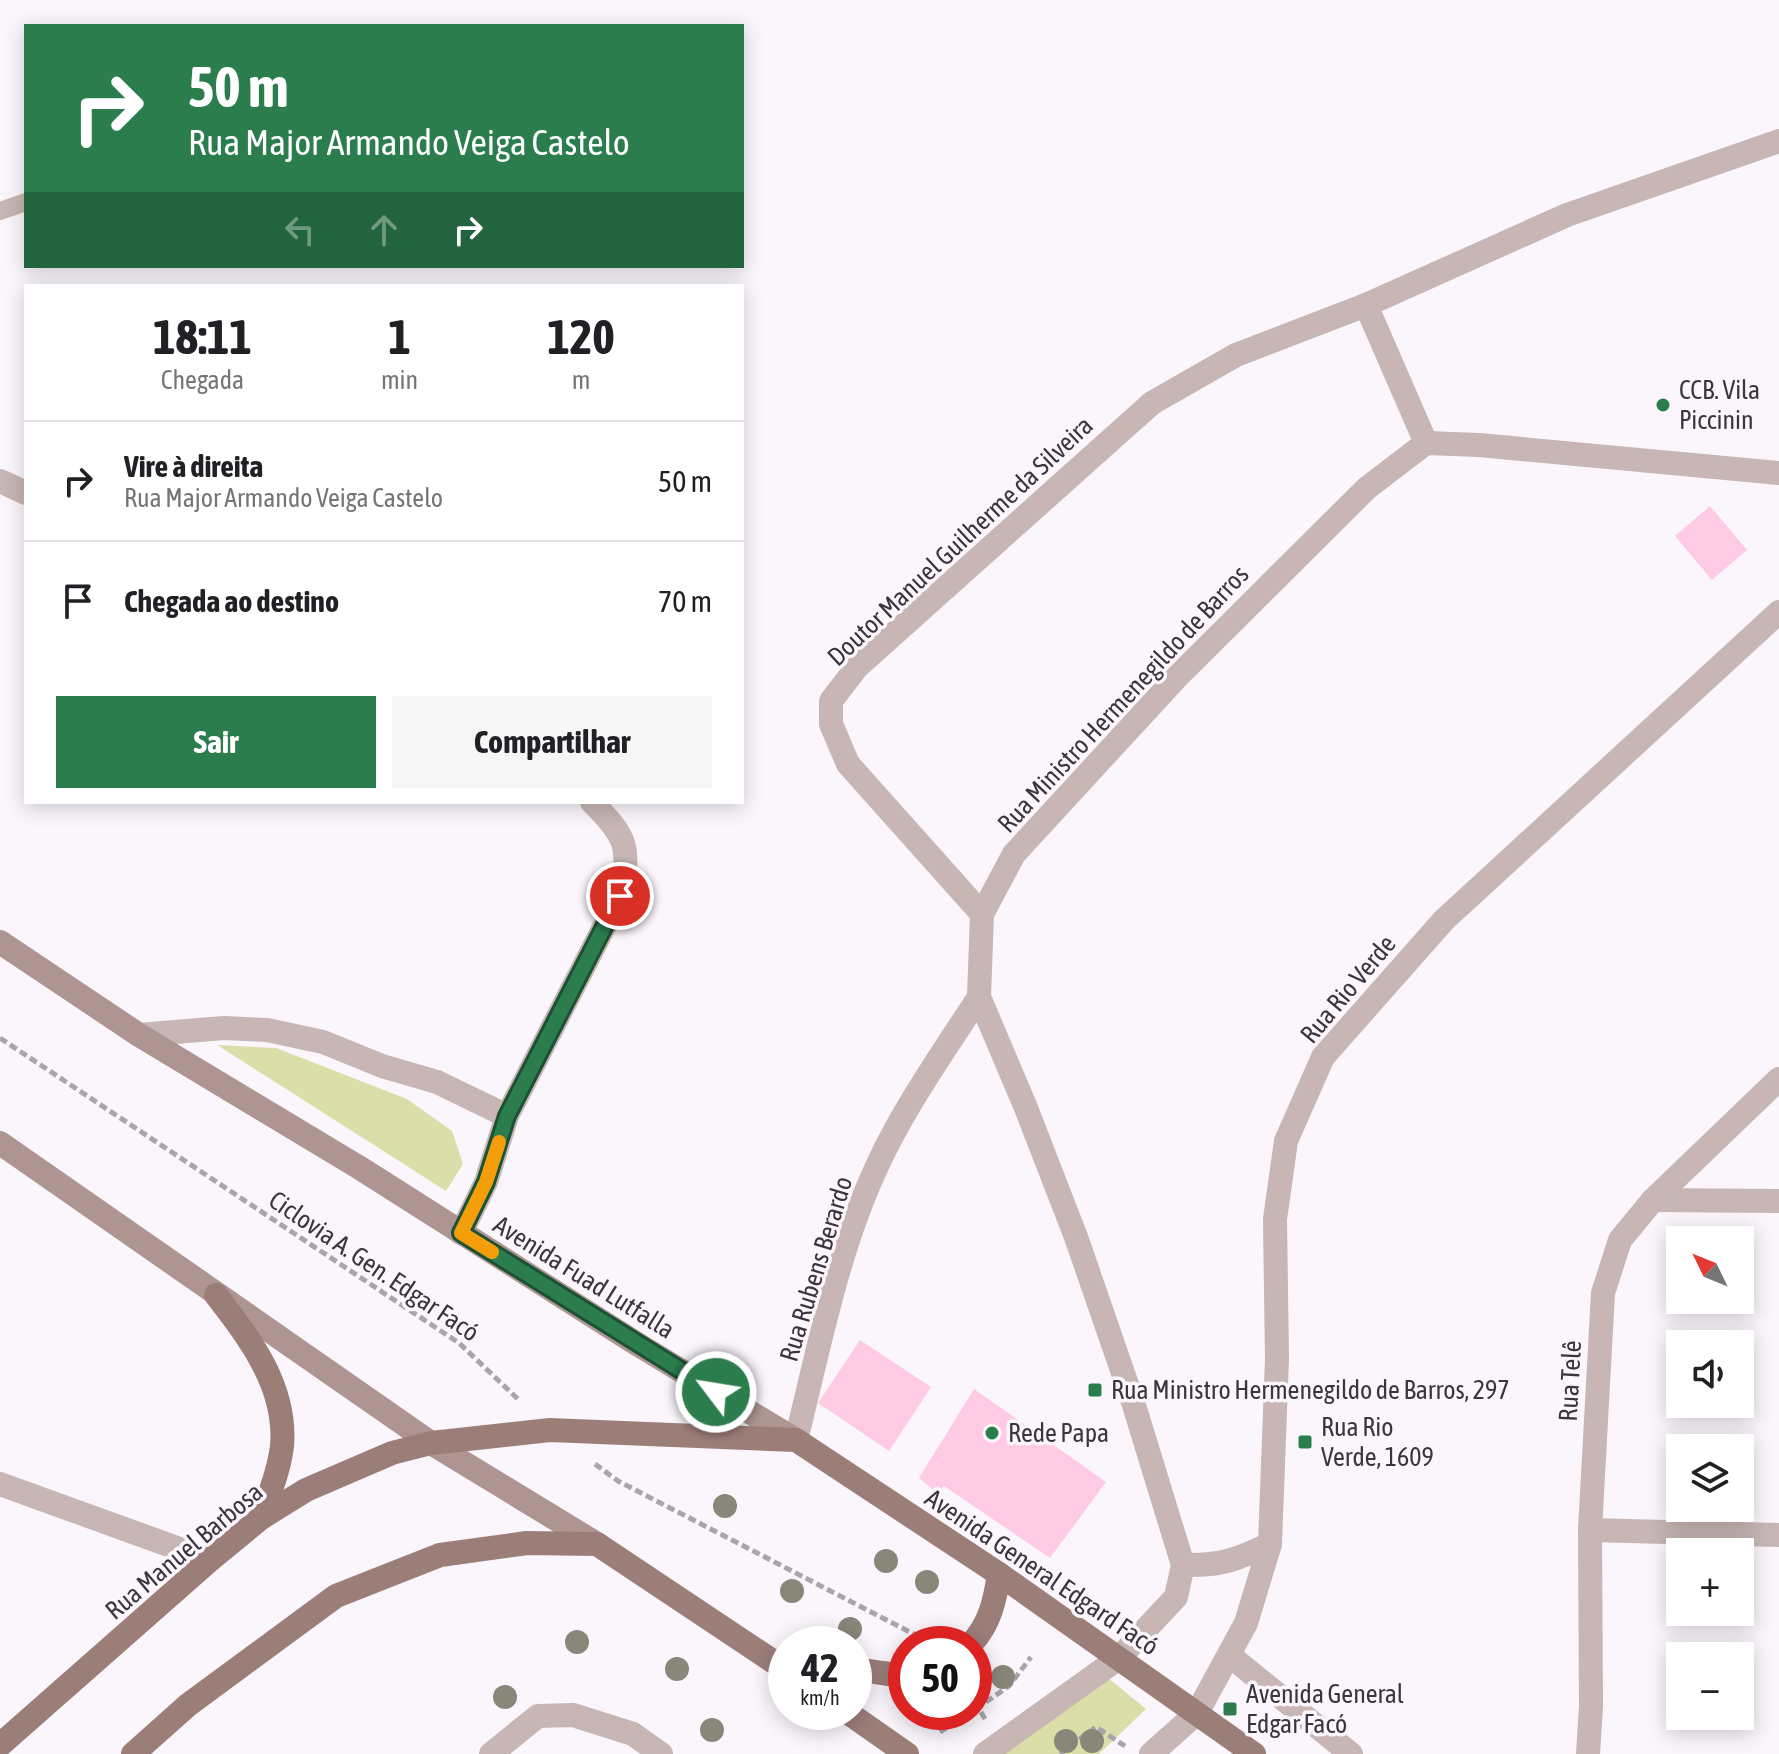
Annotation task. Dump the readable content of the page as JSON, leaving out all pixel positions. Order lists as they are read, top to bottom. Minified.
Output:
{"streets":{"main road":["Avenida Fuad Lutfalla","Rua Manuel Barbosa","Avenida General Edgard Facó"],"street":["Doutor Manuel Guilherme da Silveira","Rua Ministro Hermenegildo de Barros","Rua Rio Verde","Rua Rubens Berardo","Rua Telê"],"path":["Ciclovia A. Gen. Edgar Facó"]},"crossings":[["Doutor Manuel Guilherme da Silveira","Rua Ministro Hermenegildo de Barros"],["Rua Ministro Hermenegildo de Barros","Rua Rubens Berardo"],["Rua Rio Verde","Avenida General Edgard Facó"],["Ciclovia A. Gen. Edgar Facó","Rua Manuel Barbosa"],["Rua Rubens Berardo","Avenida Fuad Lutfalla"],["Rua Rubens Berardo","Rua Manuel Barbosa"],["Rua Rubens Berardo","Avenida General Edgard Facó"],["Avenida Fuad Lutfalla","Rua Manuel Barbosa"],["Avenida Fuad Lutfalla","Avenida General Edgard Facó"],["Rua Manuel Barbosa","Avenida General Edgard Facó"]],"places":{"other":["CCB. Vila Piccinin","Rede Papa"],"transit":["Rua Ministro Hermenegildo de Barros, 297","Rua Rio Verde, 1609","Avenida General Edgar Facó"]},"north":"top left","page":{"turn":["50 m","Rua Major Armando Veiga Castelo"],"eta":["18:11","Chegada","1","min","120","m"],"list":[{"name":"Vire à direita","note":"Rua Major Armando Veiga Castelo","value":"50 m"},{"name":"Chegada ao destino","value":"70 m"}],"buttons":["Sair","Compartilhar"],"map_buttons":["+","−"],"speed":"42 km/h","limit":"50"}}
